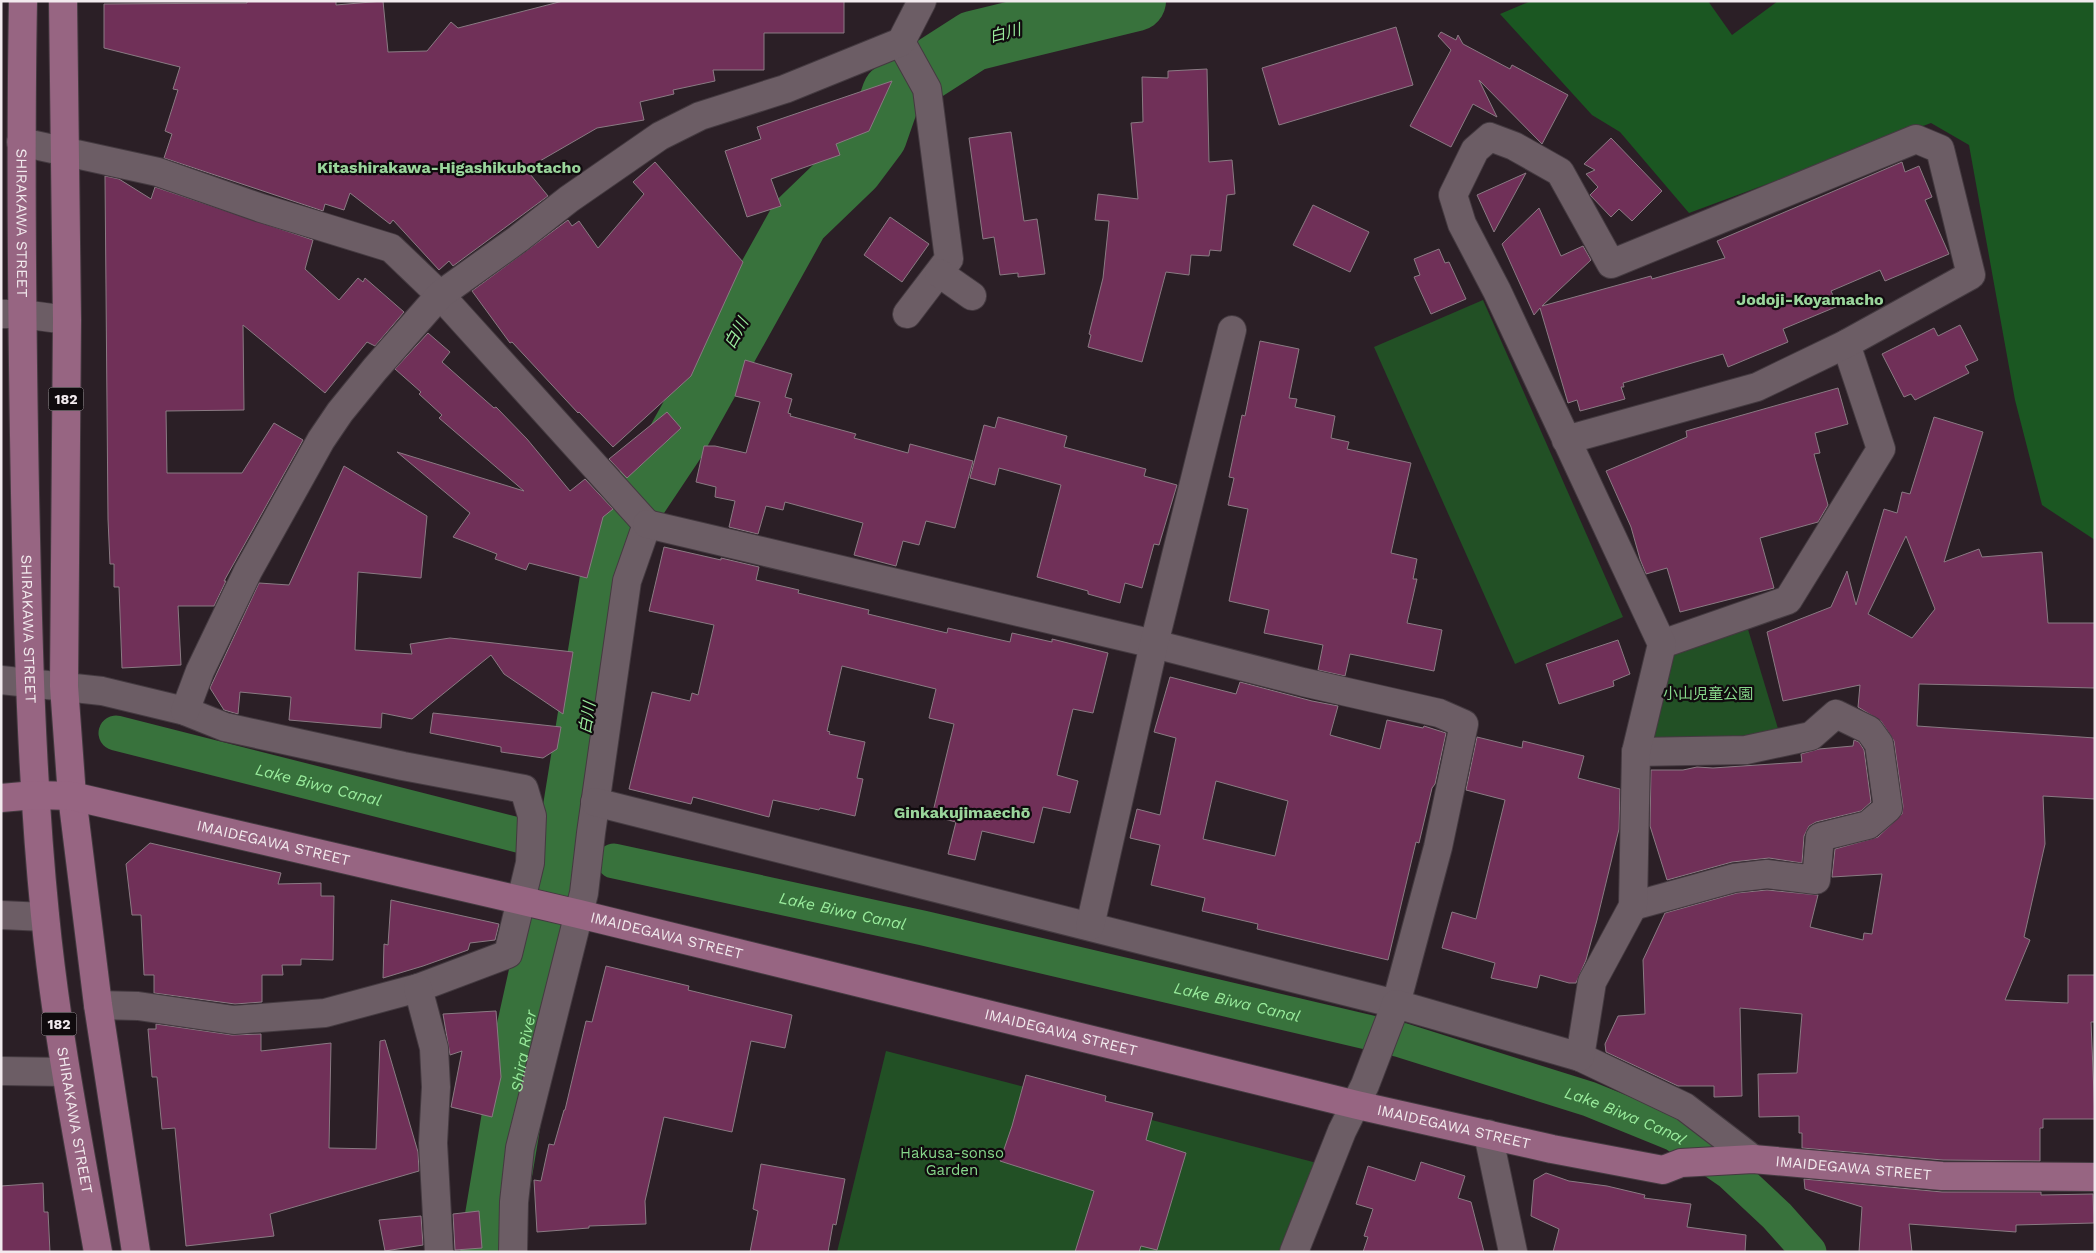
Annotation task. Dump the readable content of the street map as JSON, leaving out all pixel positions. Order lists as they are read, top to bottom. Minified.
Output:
{"streets":{"main road":["SHIRAKAWA STREET","182","IMAIDEGAWA STREET"]},"crossings":[["SHIRAKAWA STREET","IMAIDEGAWA STREET"],["182","IMAIDEGAWA STREET"]],"districts":["Kitashirakawa-Higashikubotacho","Jodoji-Koyamacho","Ginkakujimaechō"],"water":["白川","Lake Biwa Canal","Shira River"],"parks":["小山児童公園","Hakusa-sonso Garden"]}
